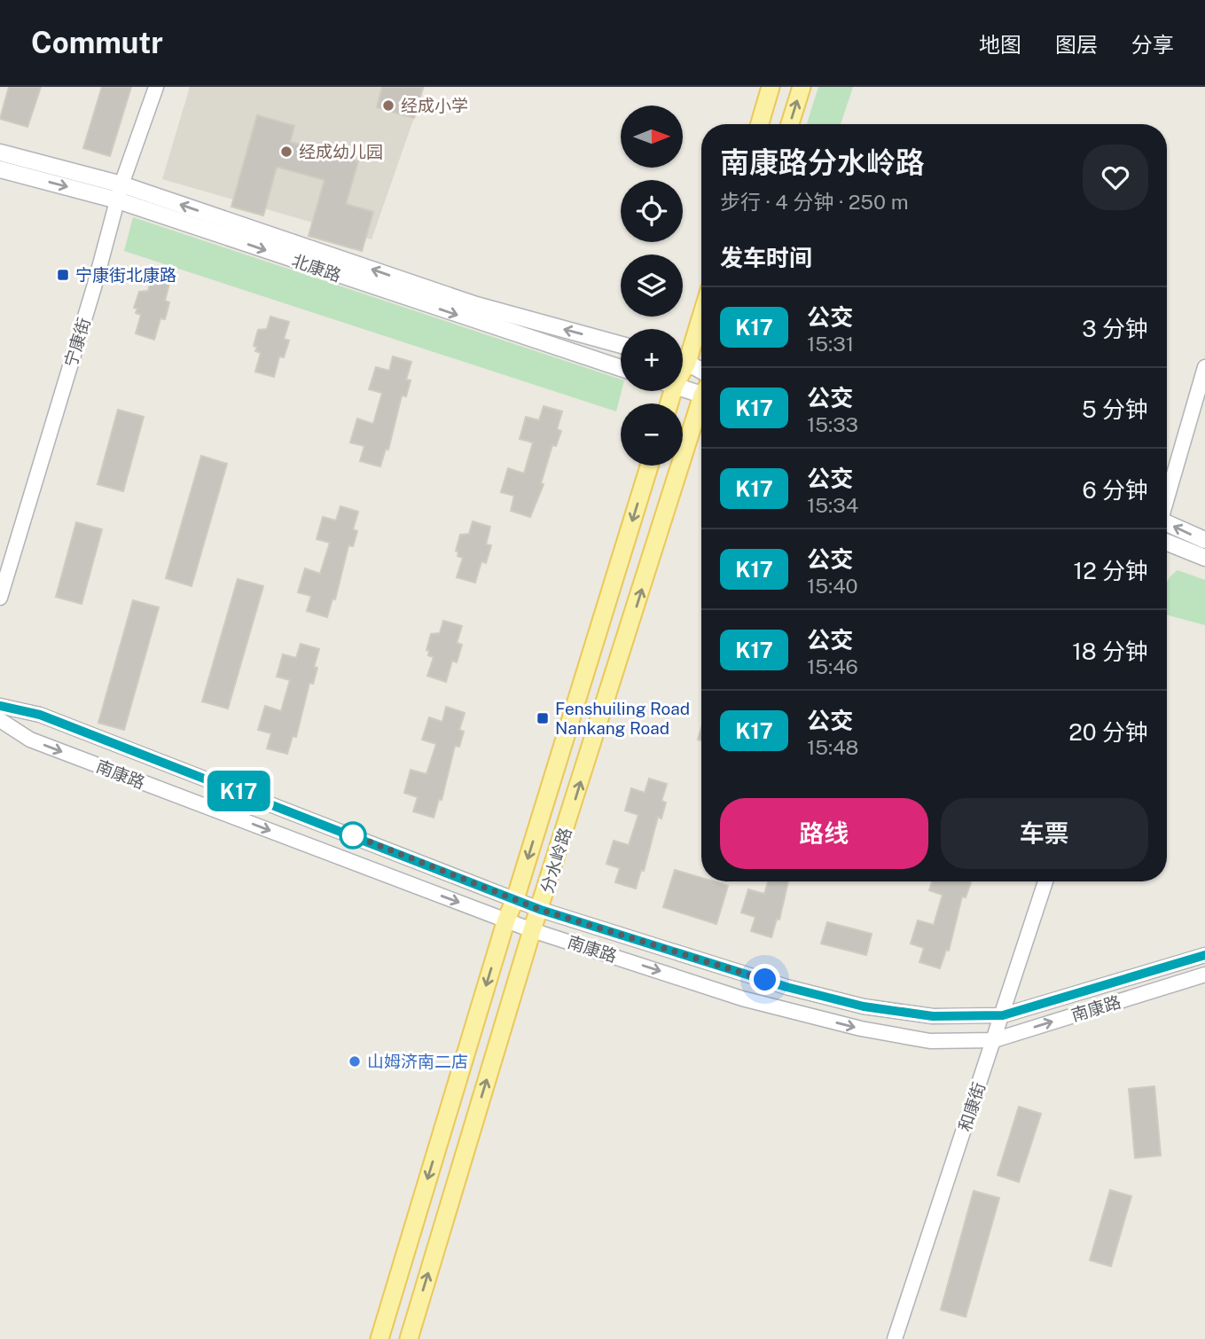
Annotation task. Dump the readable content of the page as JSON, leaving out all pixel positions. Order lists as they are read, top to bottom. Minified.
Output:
{"streets":{"main road":["北康路","分水岭路"],"street":["宁康街","南康路","和康街"]},"crossings":[["北康路","宁康街"],["南康路","分水岭路"],["南康路","和康街"]],"places":{"other":["经成小学","经成幼儿园","山姆济南二店"],"transit":["宁康街北康路","Fenshuiling Road Nankang Road"]},"lines":["bus line K17"],"north":"right","page":{"header":"Commutr","nav":["地图","图层","分享"],"on_map":"K17","map_buttons":["+","−"],"heading":[["南康路分水岭路","步行 · 4 分钟 · 250 m"],"发车时间"],"list":[{"mark":"K17","name":"公交","note":"15:31","value":"3 分钟"},{"mark":"K17","name":"公交","note":"15:33","value":"5 分钟"},{"mark":"K17","name":"公交","note":"15:34","value":"6 分钟"},{"mark":"K17","name":"公交","note":"15:40","value":"12 分钟"},{"mark":"K17","name":"公交","note":"15:46","value":"18 分钟"},{"mark":"K17","name":"公交","note":"15:48","value":"20 分钟"}],"buttons":["路线","车票"]}}
